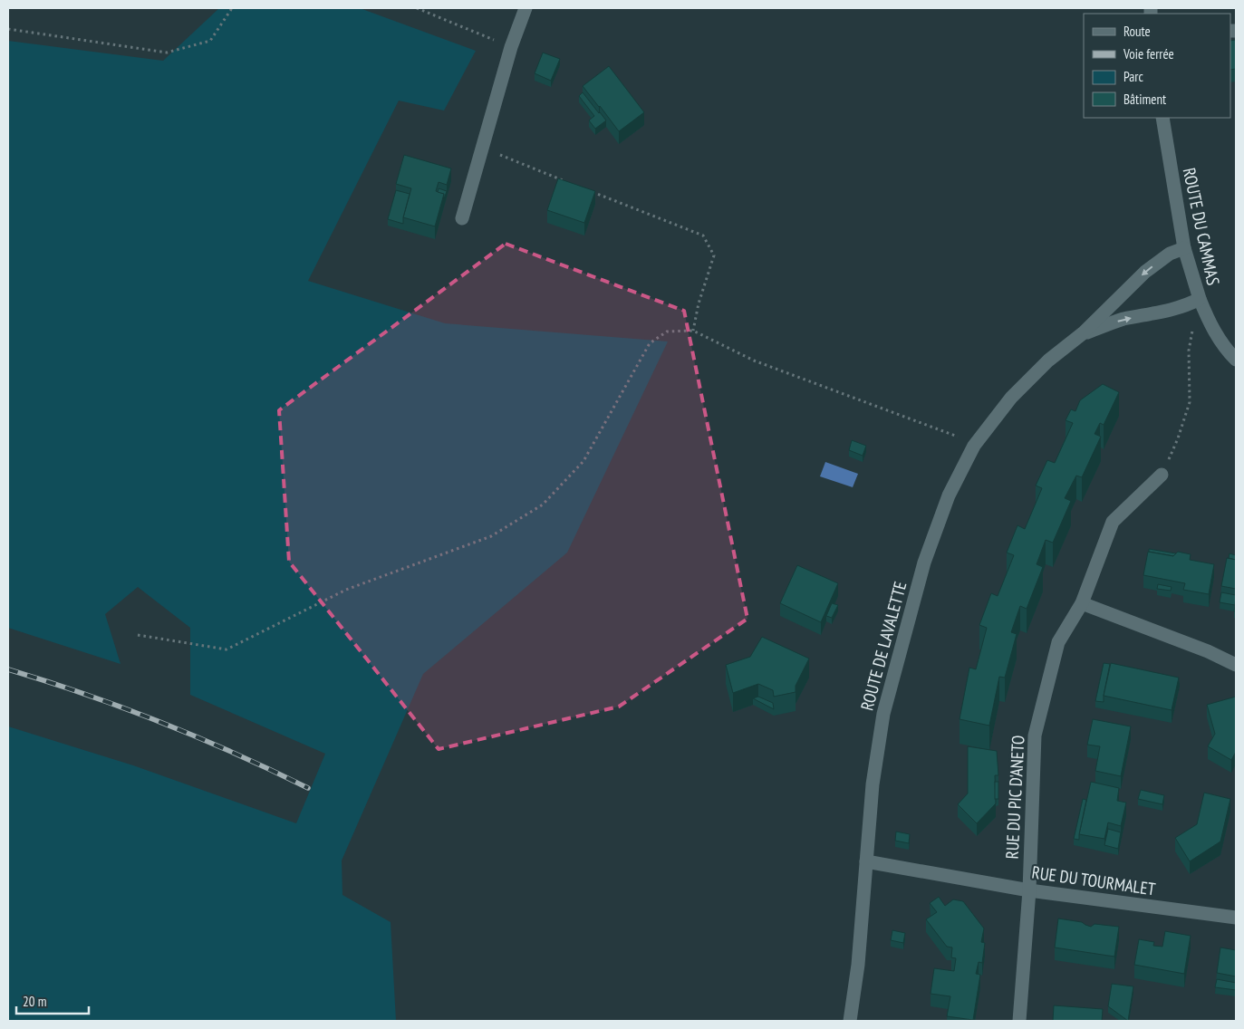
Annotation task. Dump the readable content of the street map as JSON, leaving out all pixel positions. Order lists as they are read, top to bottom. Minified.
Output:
{"streets":{"street":["ROUTE DU CAMMAS","ROUTE DE LAVALETTE","RUE DU PIC D'ANETO","RUE DU TOURMALET"]},"crossings":[["ROUTE DU CAMMAS","ROUTE DE LAVALETTE"],["ROUTE DE LAVALETTE","RUE DU TOURMALET"],["RUE DU PIC D'ANETO","RUE DU TOURMALET"]],"legend":["Route","Voie ferrée","Parc","Bâtiment"],"scale_bar":"20 m"}
